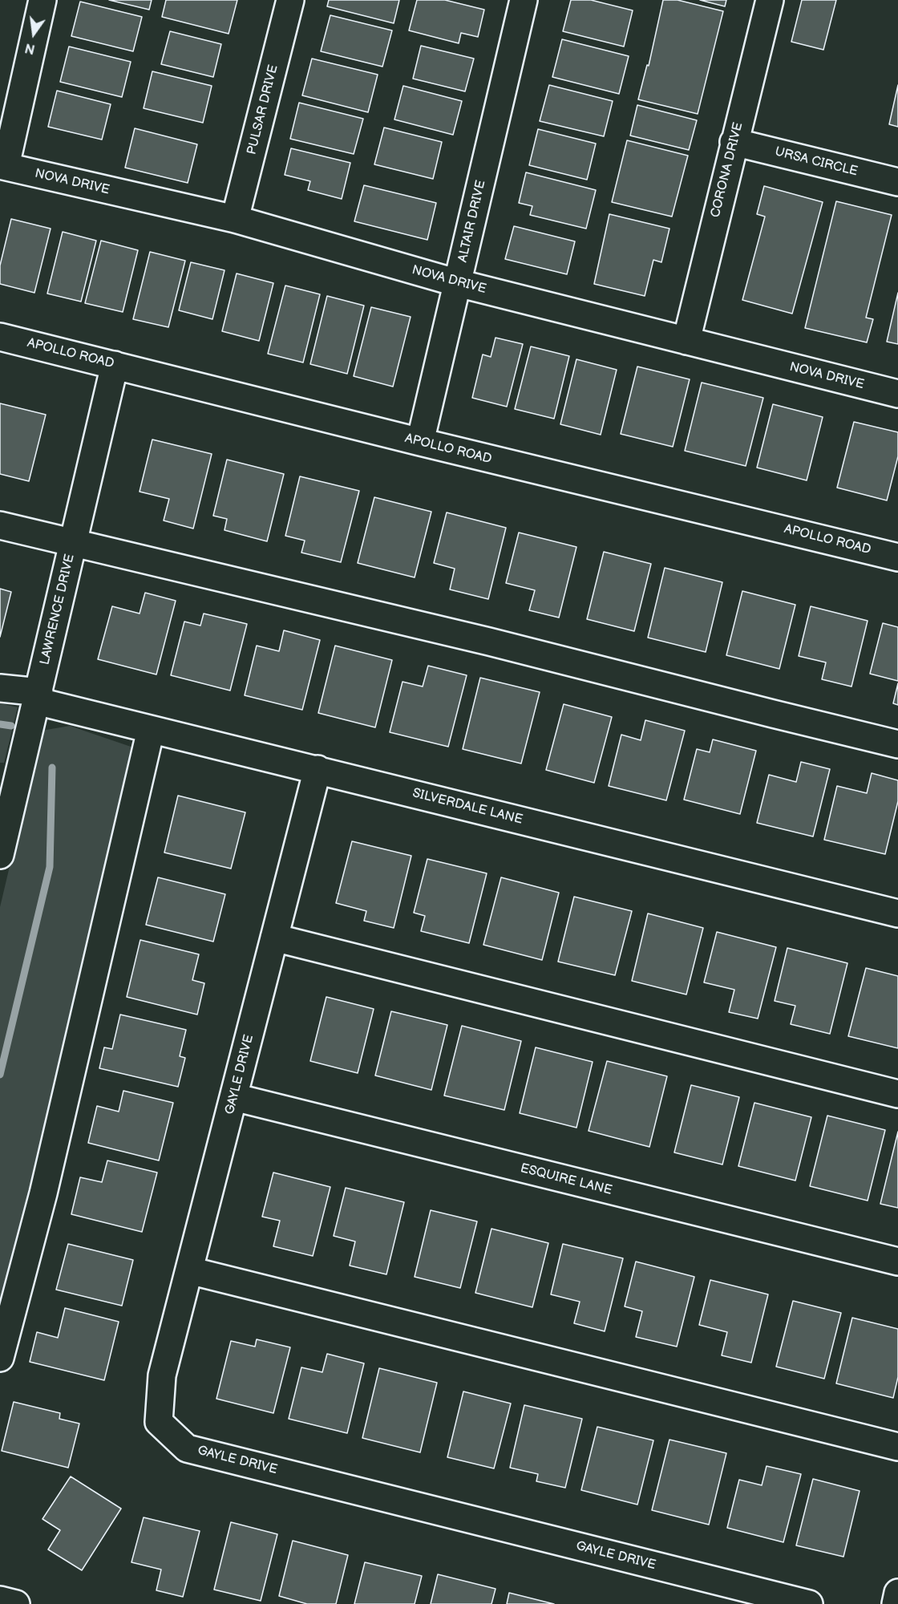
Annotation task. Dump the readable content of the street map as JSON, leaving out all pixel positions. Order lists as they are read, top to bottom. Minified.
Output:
{"streets":{"street":["PULSAR DRIVE","URSA CIRCLE","CORONA DRIVE","NOVA DRIVE","ALTAIR DRIVE","APOLLO ROAD","LAWRENCE DRIVE","SILVERDALE LANE","GAYLE DRIVE","ESQUIRE LANE"]},"crossings":[["PULSAR DRIVE","NOVA DRIVE"],["URSA CIRCLE","CORONA DRIVE"],["CORONA DRIVE","NOVA DRIVE"],["NOVA DRIVE","ALTAIR DRIVE"],["ALTAIR DRIVE","APOLLO ROAD"],["APOLLO ROAD","LAWRENCE DRIVE"],["LAWRENCE DRIVE","SILVERDALE LANE"],["SILVERDALE LANE","GAYLE DRIVE"],["GAYLE DRIVE","ESQUIRE LANE"]],"north":"bottom"}
